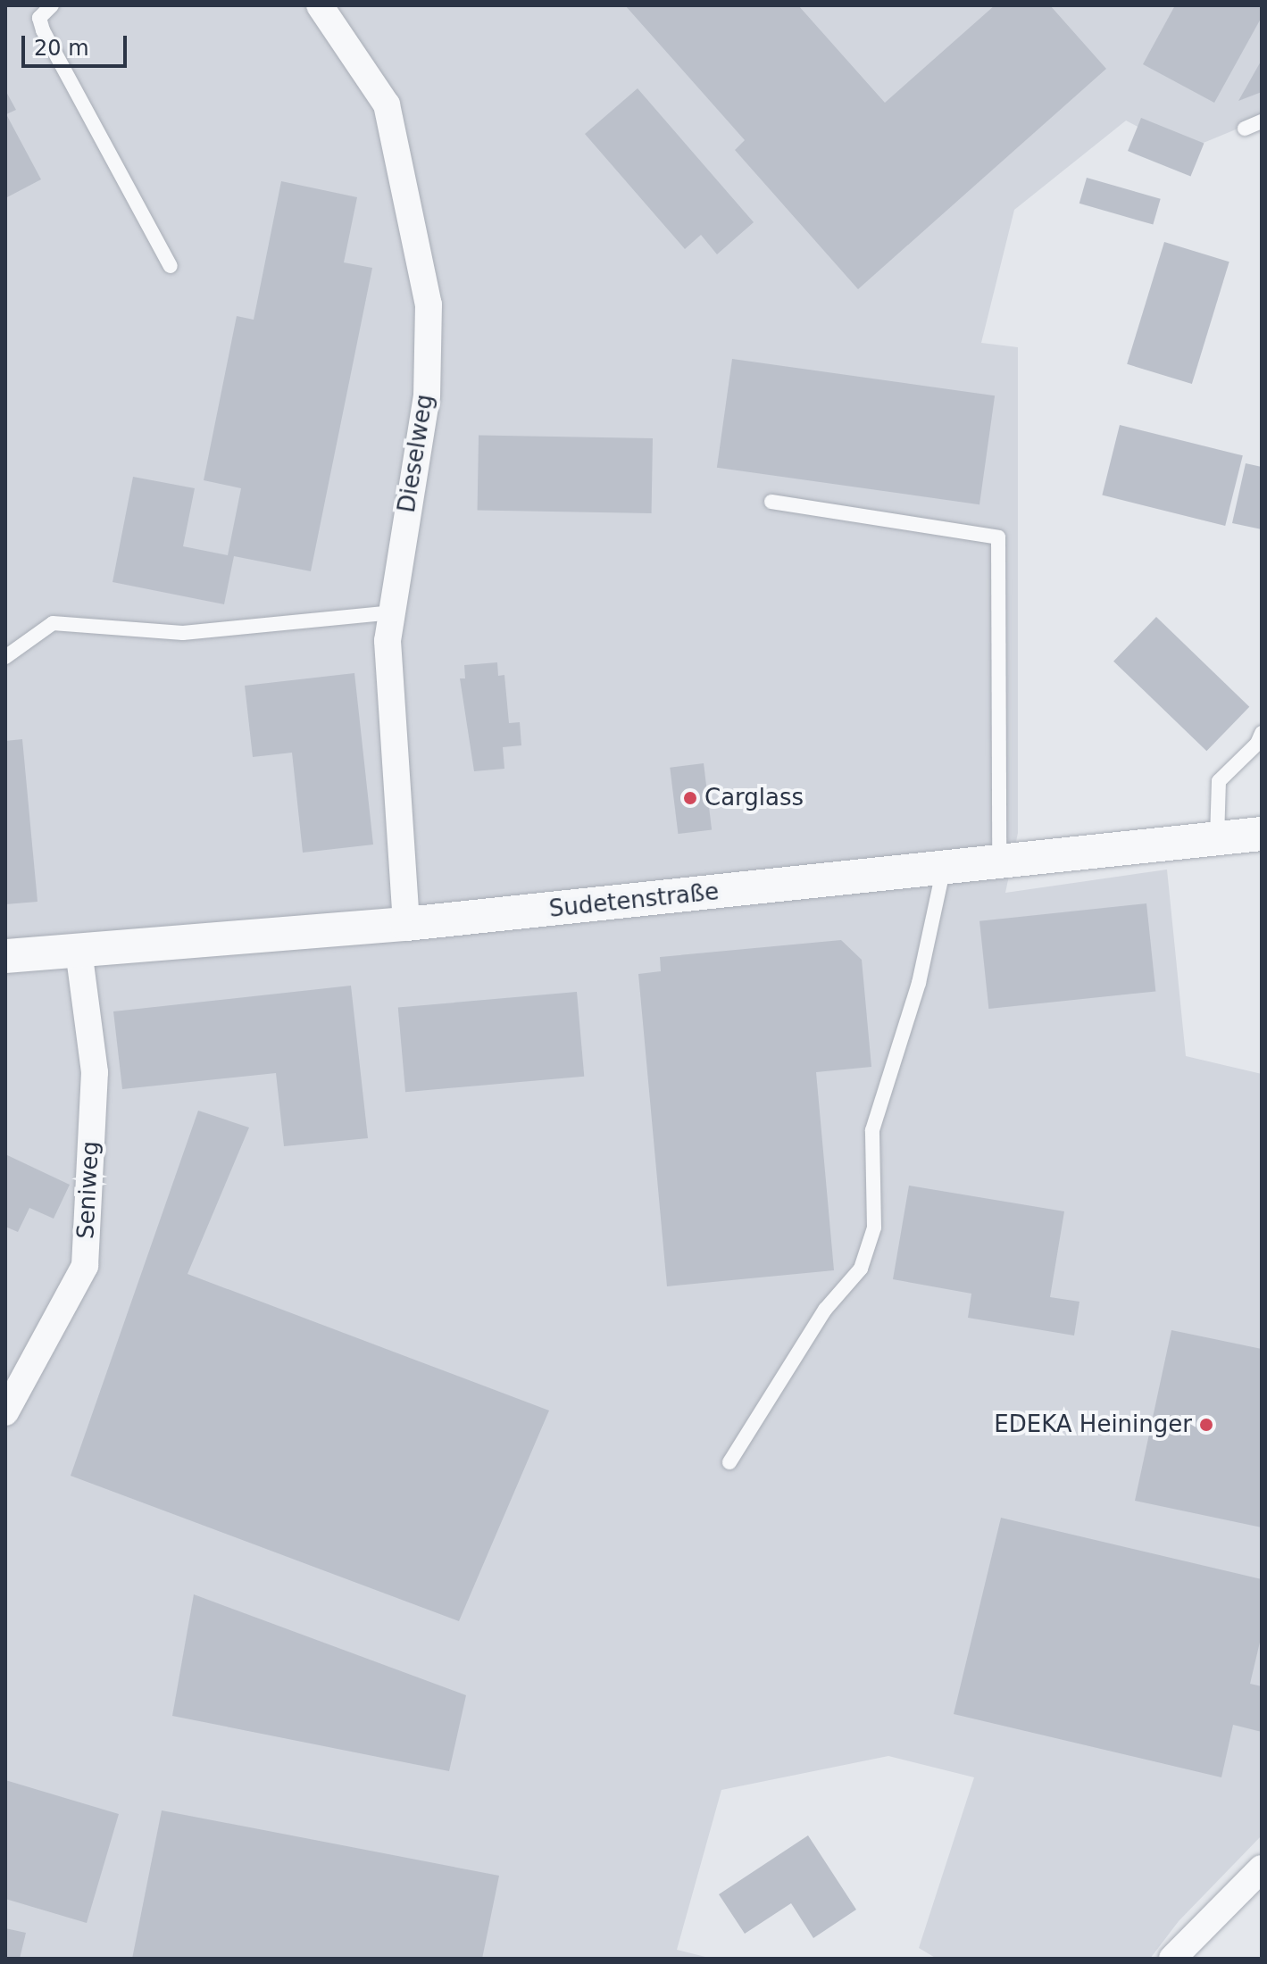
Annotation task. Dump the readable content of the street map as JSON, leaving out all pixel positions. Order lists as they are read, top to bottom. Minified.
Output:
{"streets":{"street":["Dieselweg","Sudetenstraße","Seniweg"]},"crossings":[["Dieselweg","Sudetenstraße"],["Sudetenstraße","Seniweg"]],"places":["Carglass","EDEKA Heininger"],"scale_bar":"20 m"}
